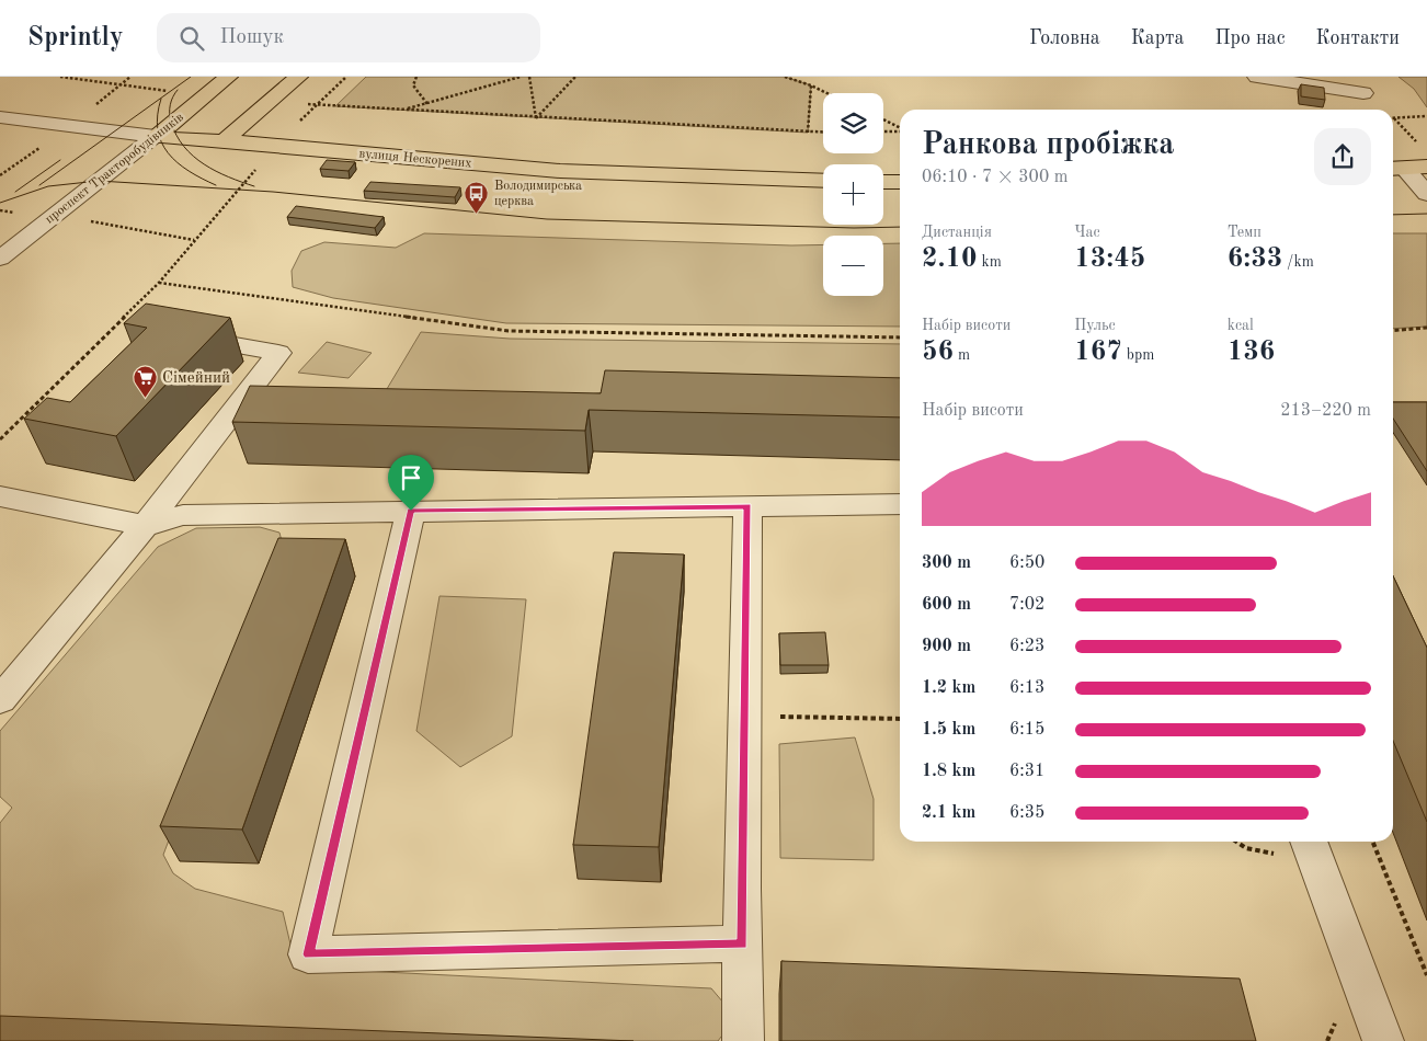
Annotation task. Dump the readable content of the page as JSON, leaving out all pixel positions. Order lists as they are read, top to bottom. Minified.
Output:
{"streets":{"main road":["вулиця Нескорених","проспект Тракторобудівників"]},"crossings":[["вулиця Нескорених","проспект Тракторобудівників"]],"places":{"bus stop":["Володимирська церква"],"supermarket":["Сімейний"]},"page":{"header":"Sprintly","search":"Пошук","nav":["Головна","Карта","Про нас","Контакти"],"map_buttons":["+","−"],"heading":["Ранкова пробіжка","06:10 · 7 × 300 m"],"stats":[["Дистанція","2.10 km"],["Час","13:45"],["Темп","6:33 /km"],["Набір висоти","56 m"],["Пульс","167 bpm"],["kcal","136"]],"chart":["Набір висоти","213–220 m"],"list":[{"name":"300 m","note":"6:50"},{"name":"600 m","note":"7:02"},{"name":"900 m","note":"6:23"},{"name":"1.2 km","note":"6:13"},{"name":"1.5 km","note":"6:15"},{"name":"1.8 km","note":"6:31"},{"name":"2.1 km","note":"6:35"}]}}
